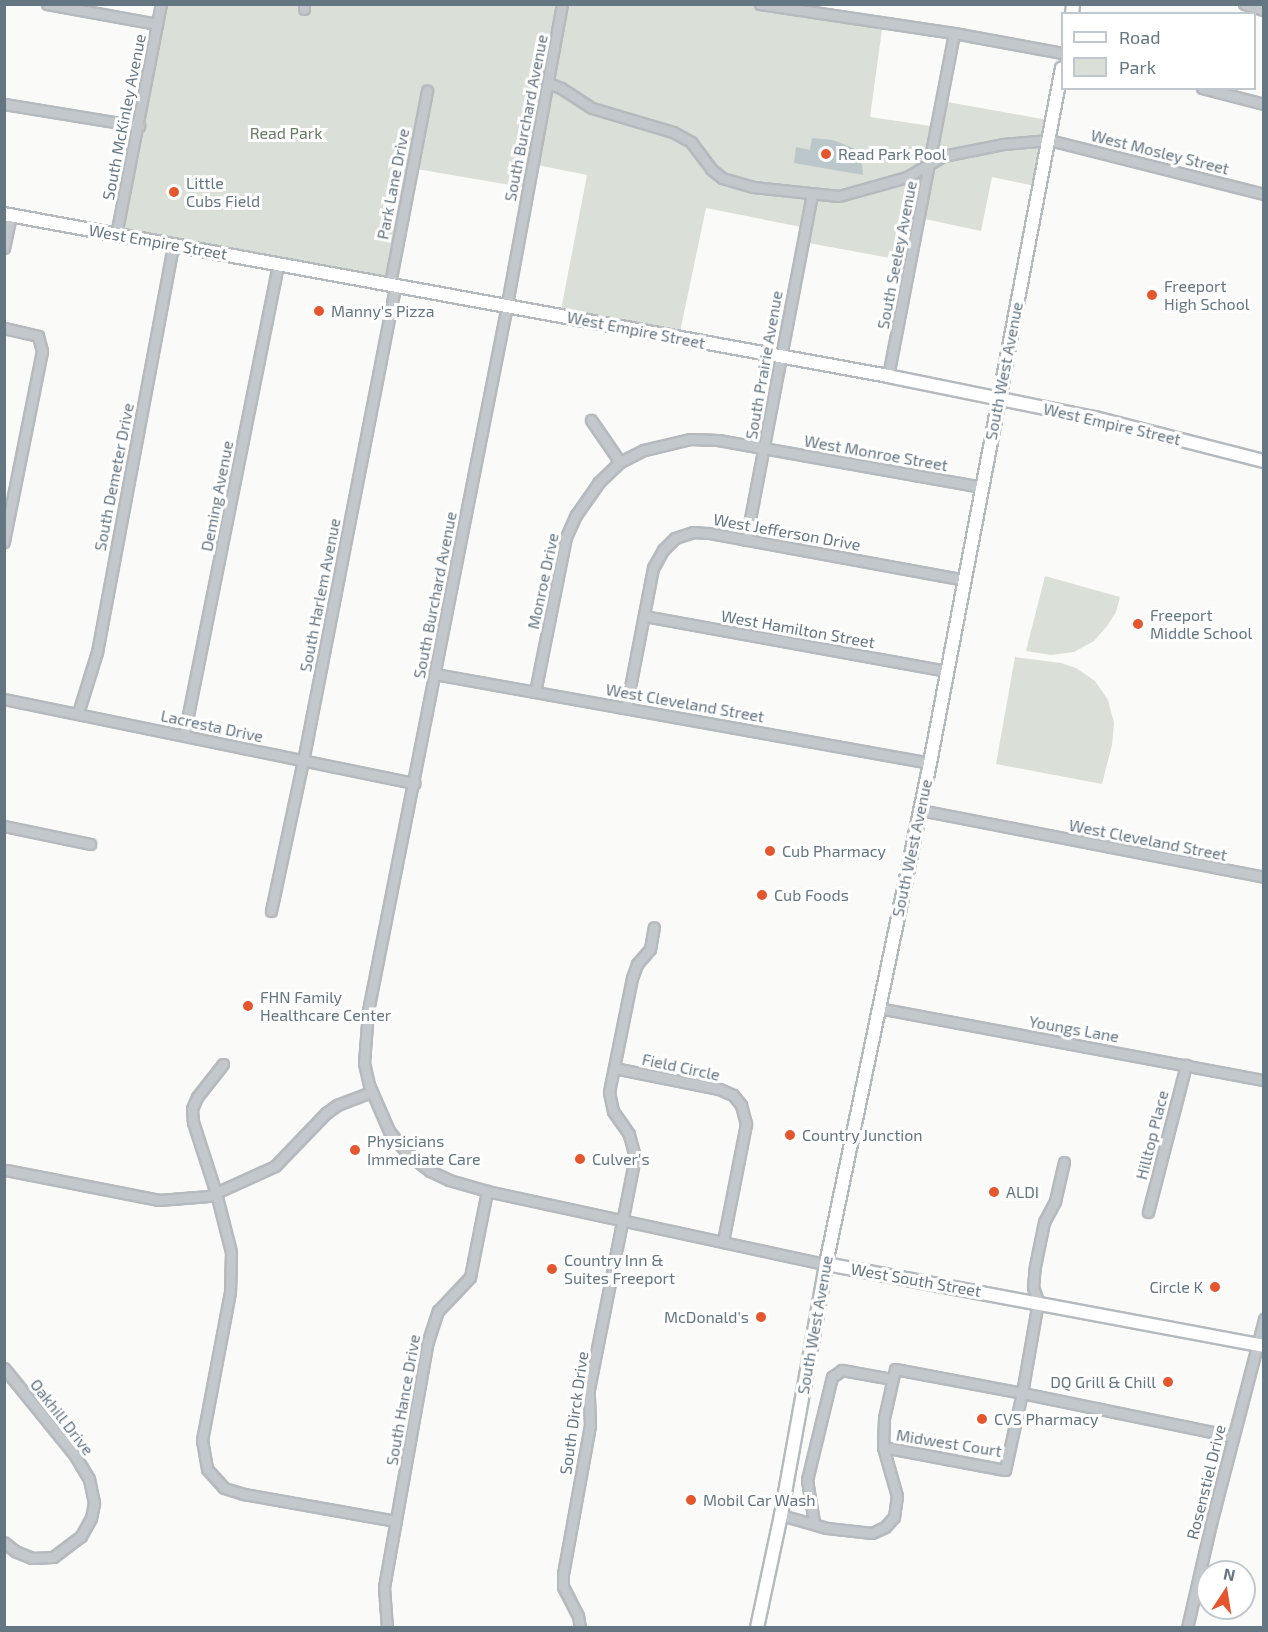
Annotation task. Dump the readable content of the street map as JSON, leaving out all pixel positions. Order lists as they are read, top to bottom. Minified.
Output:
{"streets":{"main road":["West Empire Street","South West Avenue","West South Street"],"street":["South McKinley Avenue","South Burchard Avenue","West Mosley Street","Park Lane Drive","South Seeley Avenue","South Prairie Avenue","West Monroe Street","South Demeter Drive","Deming Avenue","West Jefferson Drive","Monroe Drive","South Harlem Avenue","West Hamilton Street","West Cleveland Street","Lacresta Drive","Youngs Lane","Field Circle","Hilltop Place","South Hance Drive","South Dirck Drive","Oakhill Drive","Midwest Court","Rosenstiel Drive"]},"crossings":[["South McKinley Avenue","West Empire Street"],["South Burchard Avenue","West Empire Street"],["South Burchard Avenue","West Cleveland Street"],["South Burchard Avenue","Lacresta Drive"],["South Burchard Avenue","West South Street"],["West Mosley Street","South West Avenue"],["Park Lane Drive","West Empire Street"],["Park Lane Drive","South Harlem Avenue"],["West Empire Street","South Seeley Avenue"],["West Empire Street","South Prairie Avenue"],["West Empire Street","South West Avenue"],["West Empire Street","South Demeter Drive"],["West Empire Street","Deming Avenue"],["West Empire Street","South Harlem Avenue"],["South Prairie Avenue","West Monroe Street"],["South Prairie Avenue","West Jefferson Drive"],["South Prairie Avenue","Monroe Drive"],["South West Avenue","West Monroe Street"],["South West Avenue","West Jefferson Drive"],["South West Avenue","West Hamilton Street"],["South West Avenue","West Cleveland Street"],["South West Avenue","Youngs Lane"],["South West Avenue","West South Street"],["South West Avenue","Midwest Court"],["West Monroe Street","Monroe Drive"],["South Demeter Drive","Lacresta Drive"],["Deming Avenue","Lacresta Drive"],["West Jefferson Drive","West Hamilton Street"],["West Jefferson Drive","West Cleveland Street"],["Monroe Drive","West Cleveland Street"],["South Harlem Avenue","Lacresta Drive"],["Youngs Lane","Hilltop Place"],["Field Circle","West South Street"],["Field Circle","South Dirck Drive"],["West South Street","South Hance Drive"],["West South Street","South Dirck Drive"],["West South Street","Midwest Court"],["West South Street","Rosenstiel Drive"]],"parks":["Read Park"],"places":["Read Park Pool","Little Cubs Field","Freeport High School","Manny's Pizza","Freeport Middle School","Cub Pharmacy","Cub Foods","FHN Family Healthcare Center","Country Junction","Physicians Immediate Care","Culver's","ALDI","Country Inn & Suites Freeport","Circle K","McDonald's","DQ Grill & Chill","CVS Pharmacy","Mobil Car Wash"],"legend":["Road","Park"],"north":"top"}
